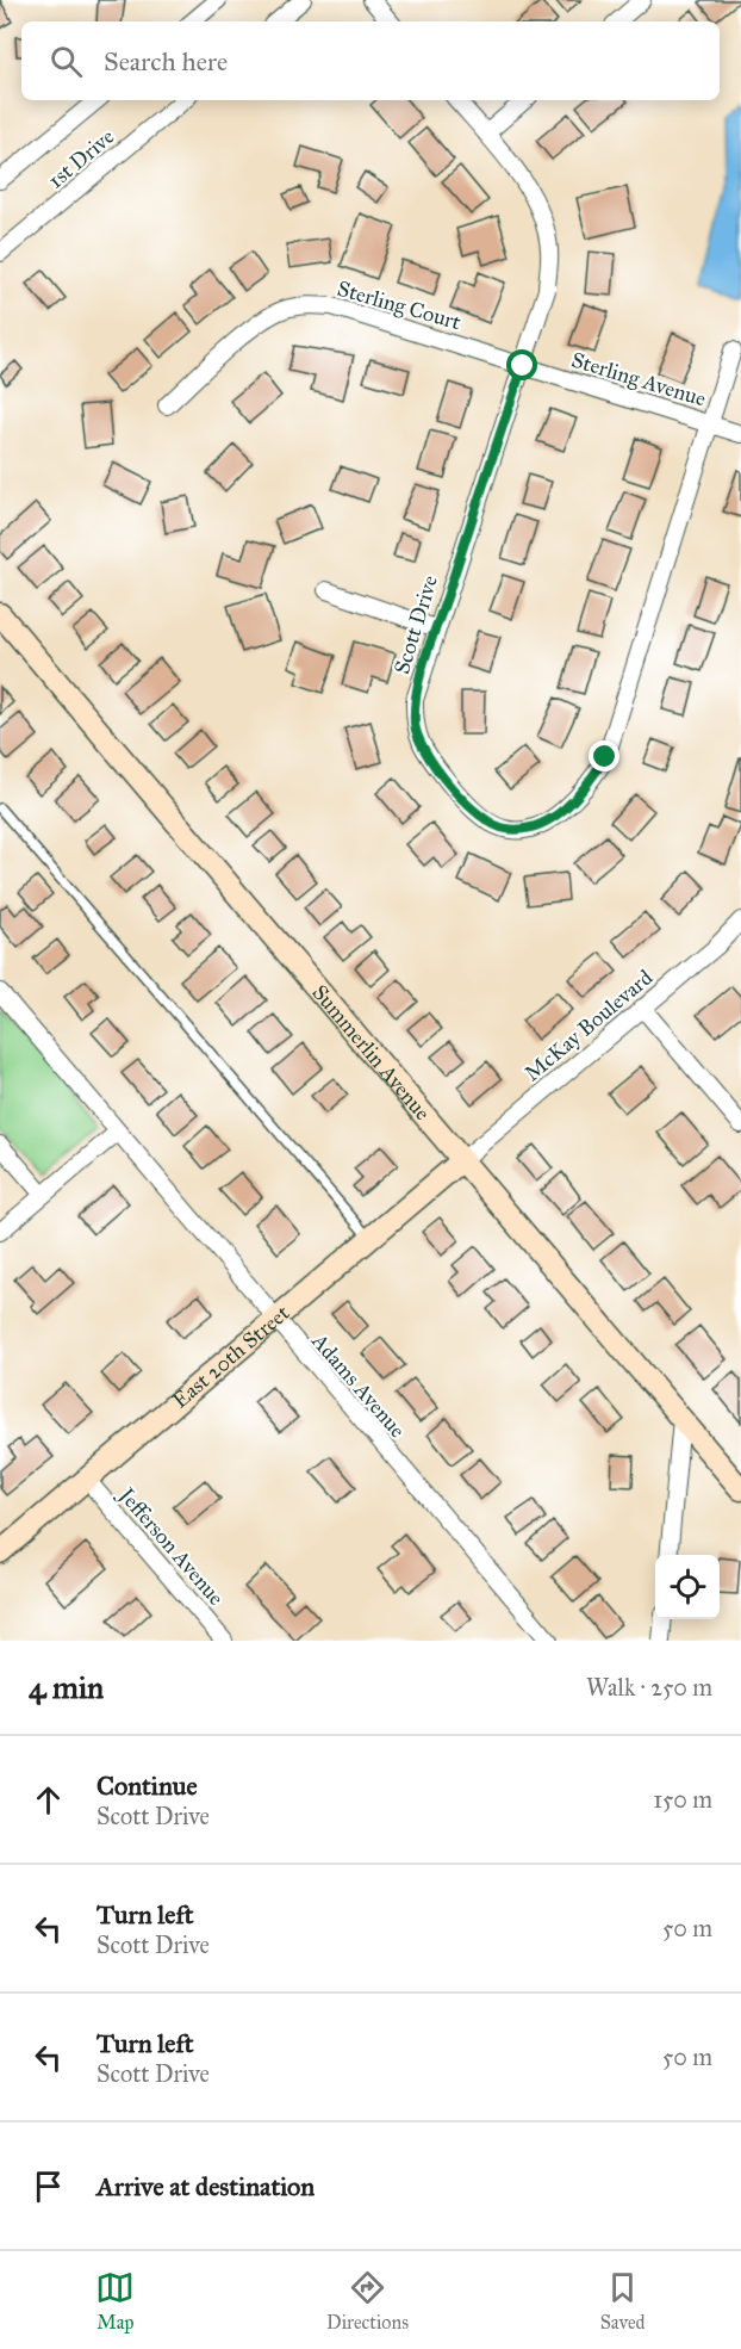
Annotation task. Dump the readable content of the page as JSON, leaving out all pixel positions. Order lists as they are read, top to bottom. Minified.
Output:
{"streets":{"street":["1st Drive","Sterling Court","Sterling Avenue","Scott Drive","McKay Boulevard","Summerlin Avenue","East 20th Street","Adams Avenue","Jefferson Avenue"]},"crossings":[["Sterling Court","Sterling Avenue"],["Sterling Court","Scott Drive"],["Sterling Avenue","Scott Drive"],["McKay Boulevard","Summerlin Avenue"],["McKay Boulevard","East 20th Street"],["Summerlin Avenue","East 20th Street"],["East 20th Street","Adams Avenue"],["East 20th Street","Jefferson Avenue"]],"page":{"search":"Search here","heading":["4 min","Walk · 250 m"],"list":[["Continue","Scott Drive","150 m"],["Turn left","Scott Drive","50 m"],["Turn left","Scott Drive","50 m"],"Arrive at destination"],"nav":["Map","Directions","Saved"]}}
